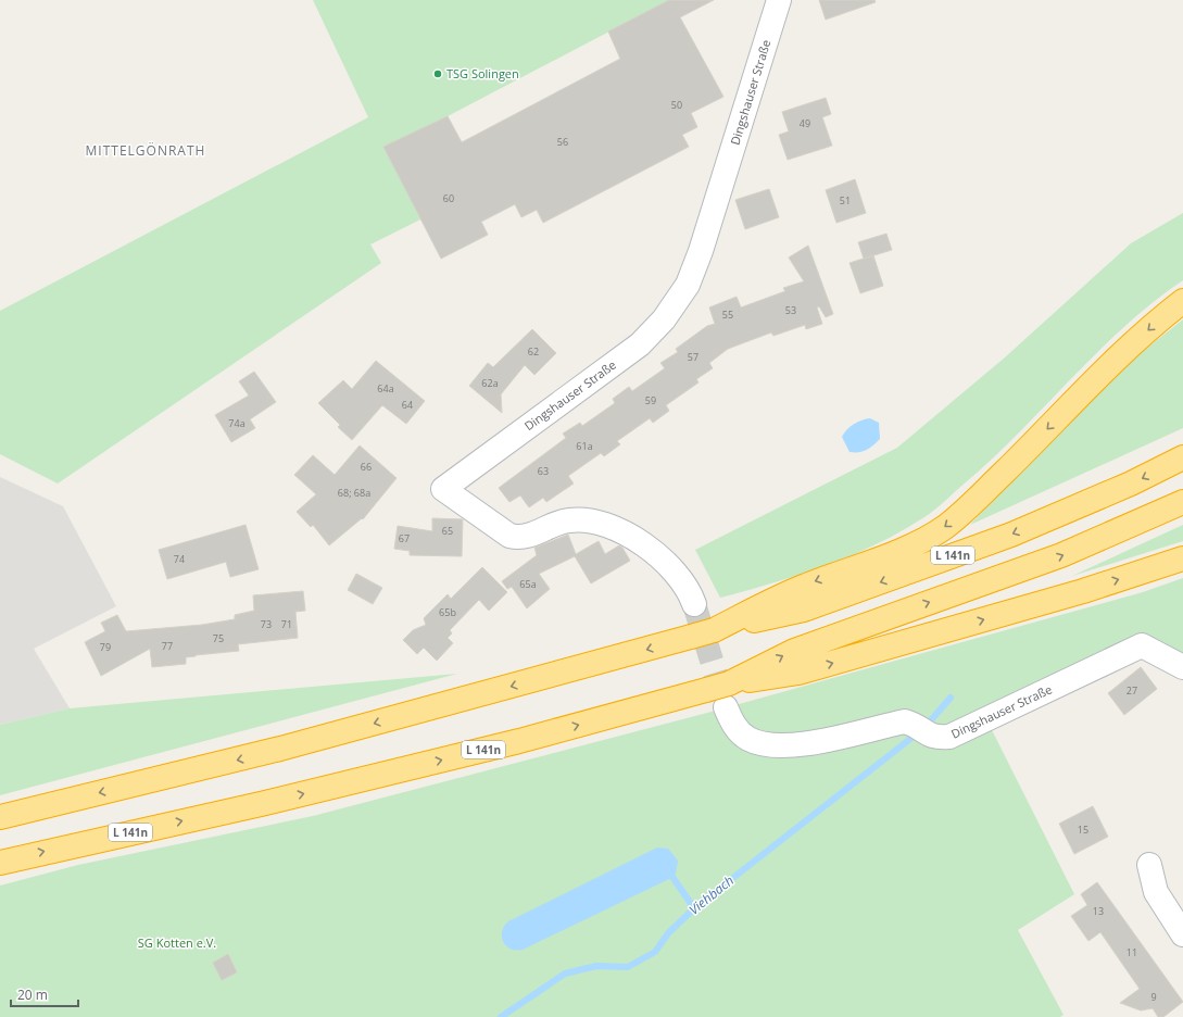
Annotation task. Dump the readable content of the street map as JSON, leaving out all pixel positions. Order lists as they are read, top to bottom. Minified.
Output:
{"streets":{"highway":["L 141n"],"street":["Dingshauser Straße"]},"districts":["MITTELGÖNRATH"],"water":["Viehbach"],"parks":["SG Kotten e.V."],"places":["TSG Solingen"],"house_numbers":["50","49","56","60","51","53","55","62","57","62a","64a","59","64","74a","61a","66","63","68; 68a","65","67","74","65a","65b","73","71","75","77","79","27","15","13","11","9"],"scale_bar":"20 m"}
